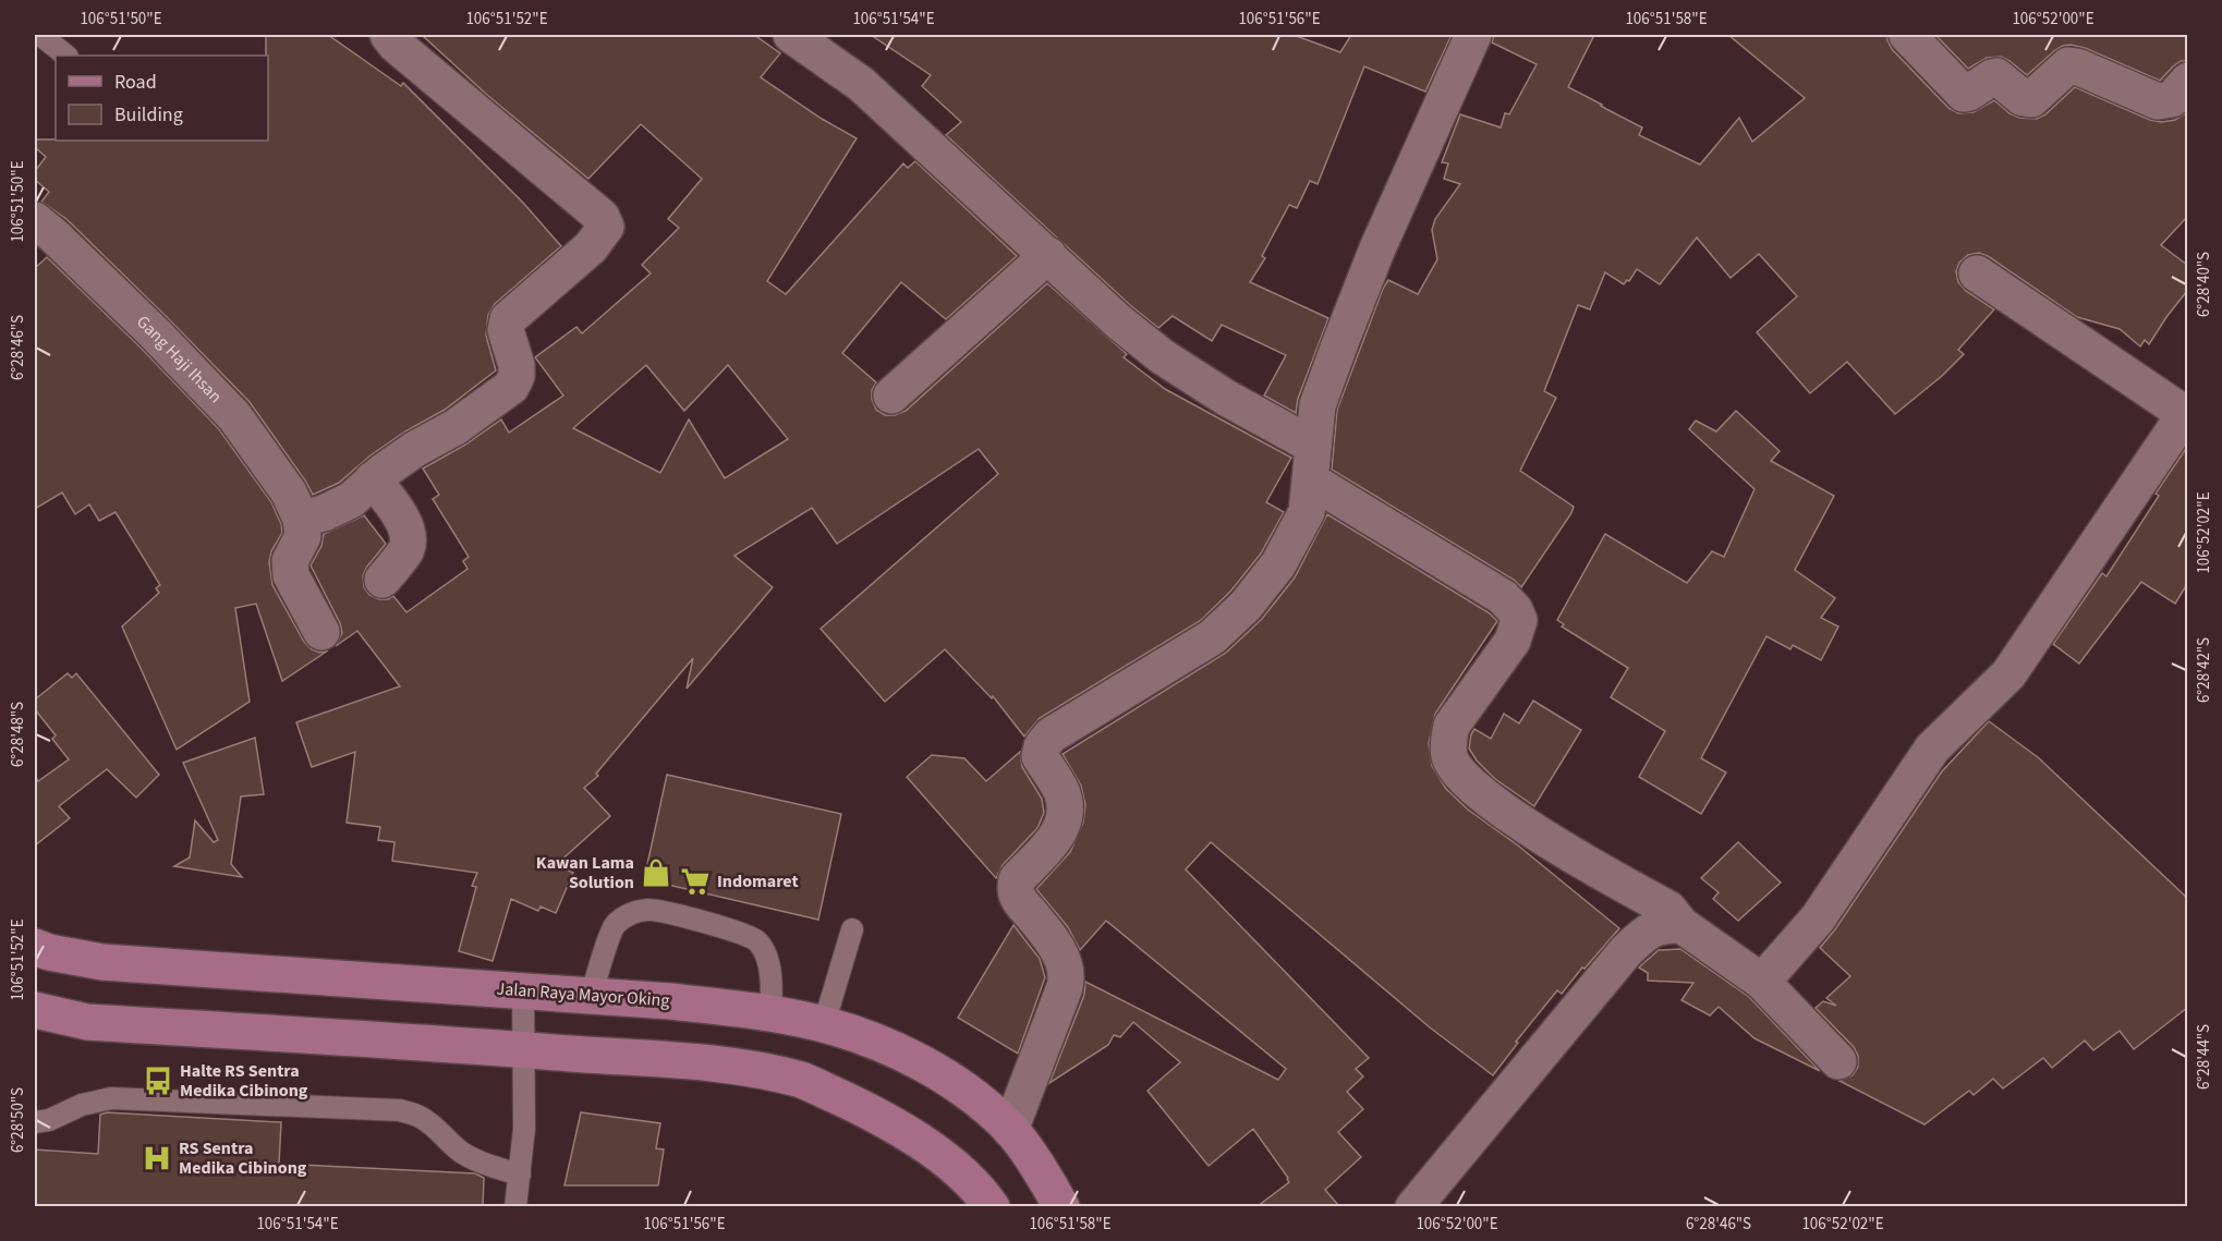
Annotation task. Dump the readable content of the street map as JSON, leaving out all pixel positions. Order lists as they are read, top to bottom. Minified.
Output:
{"streets":{"main road":["Jalan Raya Mayor Oking"],"street":["Gang Haji Ihsan"]},"places":{"shop":["Kawan Lama Solution"],"supermarket":["Indomaret"],"bus stop":["Halte RS Sentra Medika Cibinong"],"hospital":["RS Sentra Medika Cibinong"]},"legend":["Road","Building"],"coordinates":["106°51'50\"E","106°51'52\"E","106°51'54\"E","106°51'56\"E","106°51'58\"E","106°52'00\"E","6°28'40\"S","6°28'46\"S","106°52'02\"E","6°28'42\"S","6°28'48\"S","6°28'44\"S","6°28'50\"S"]}
